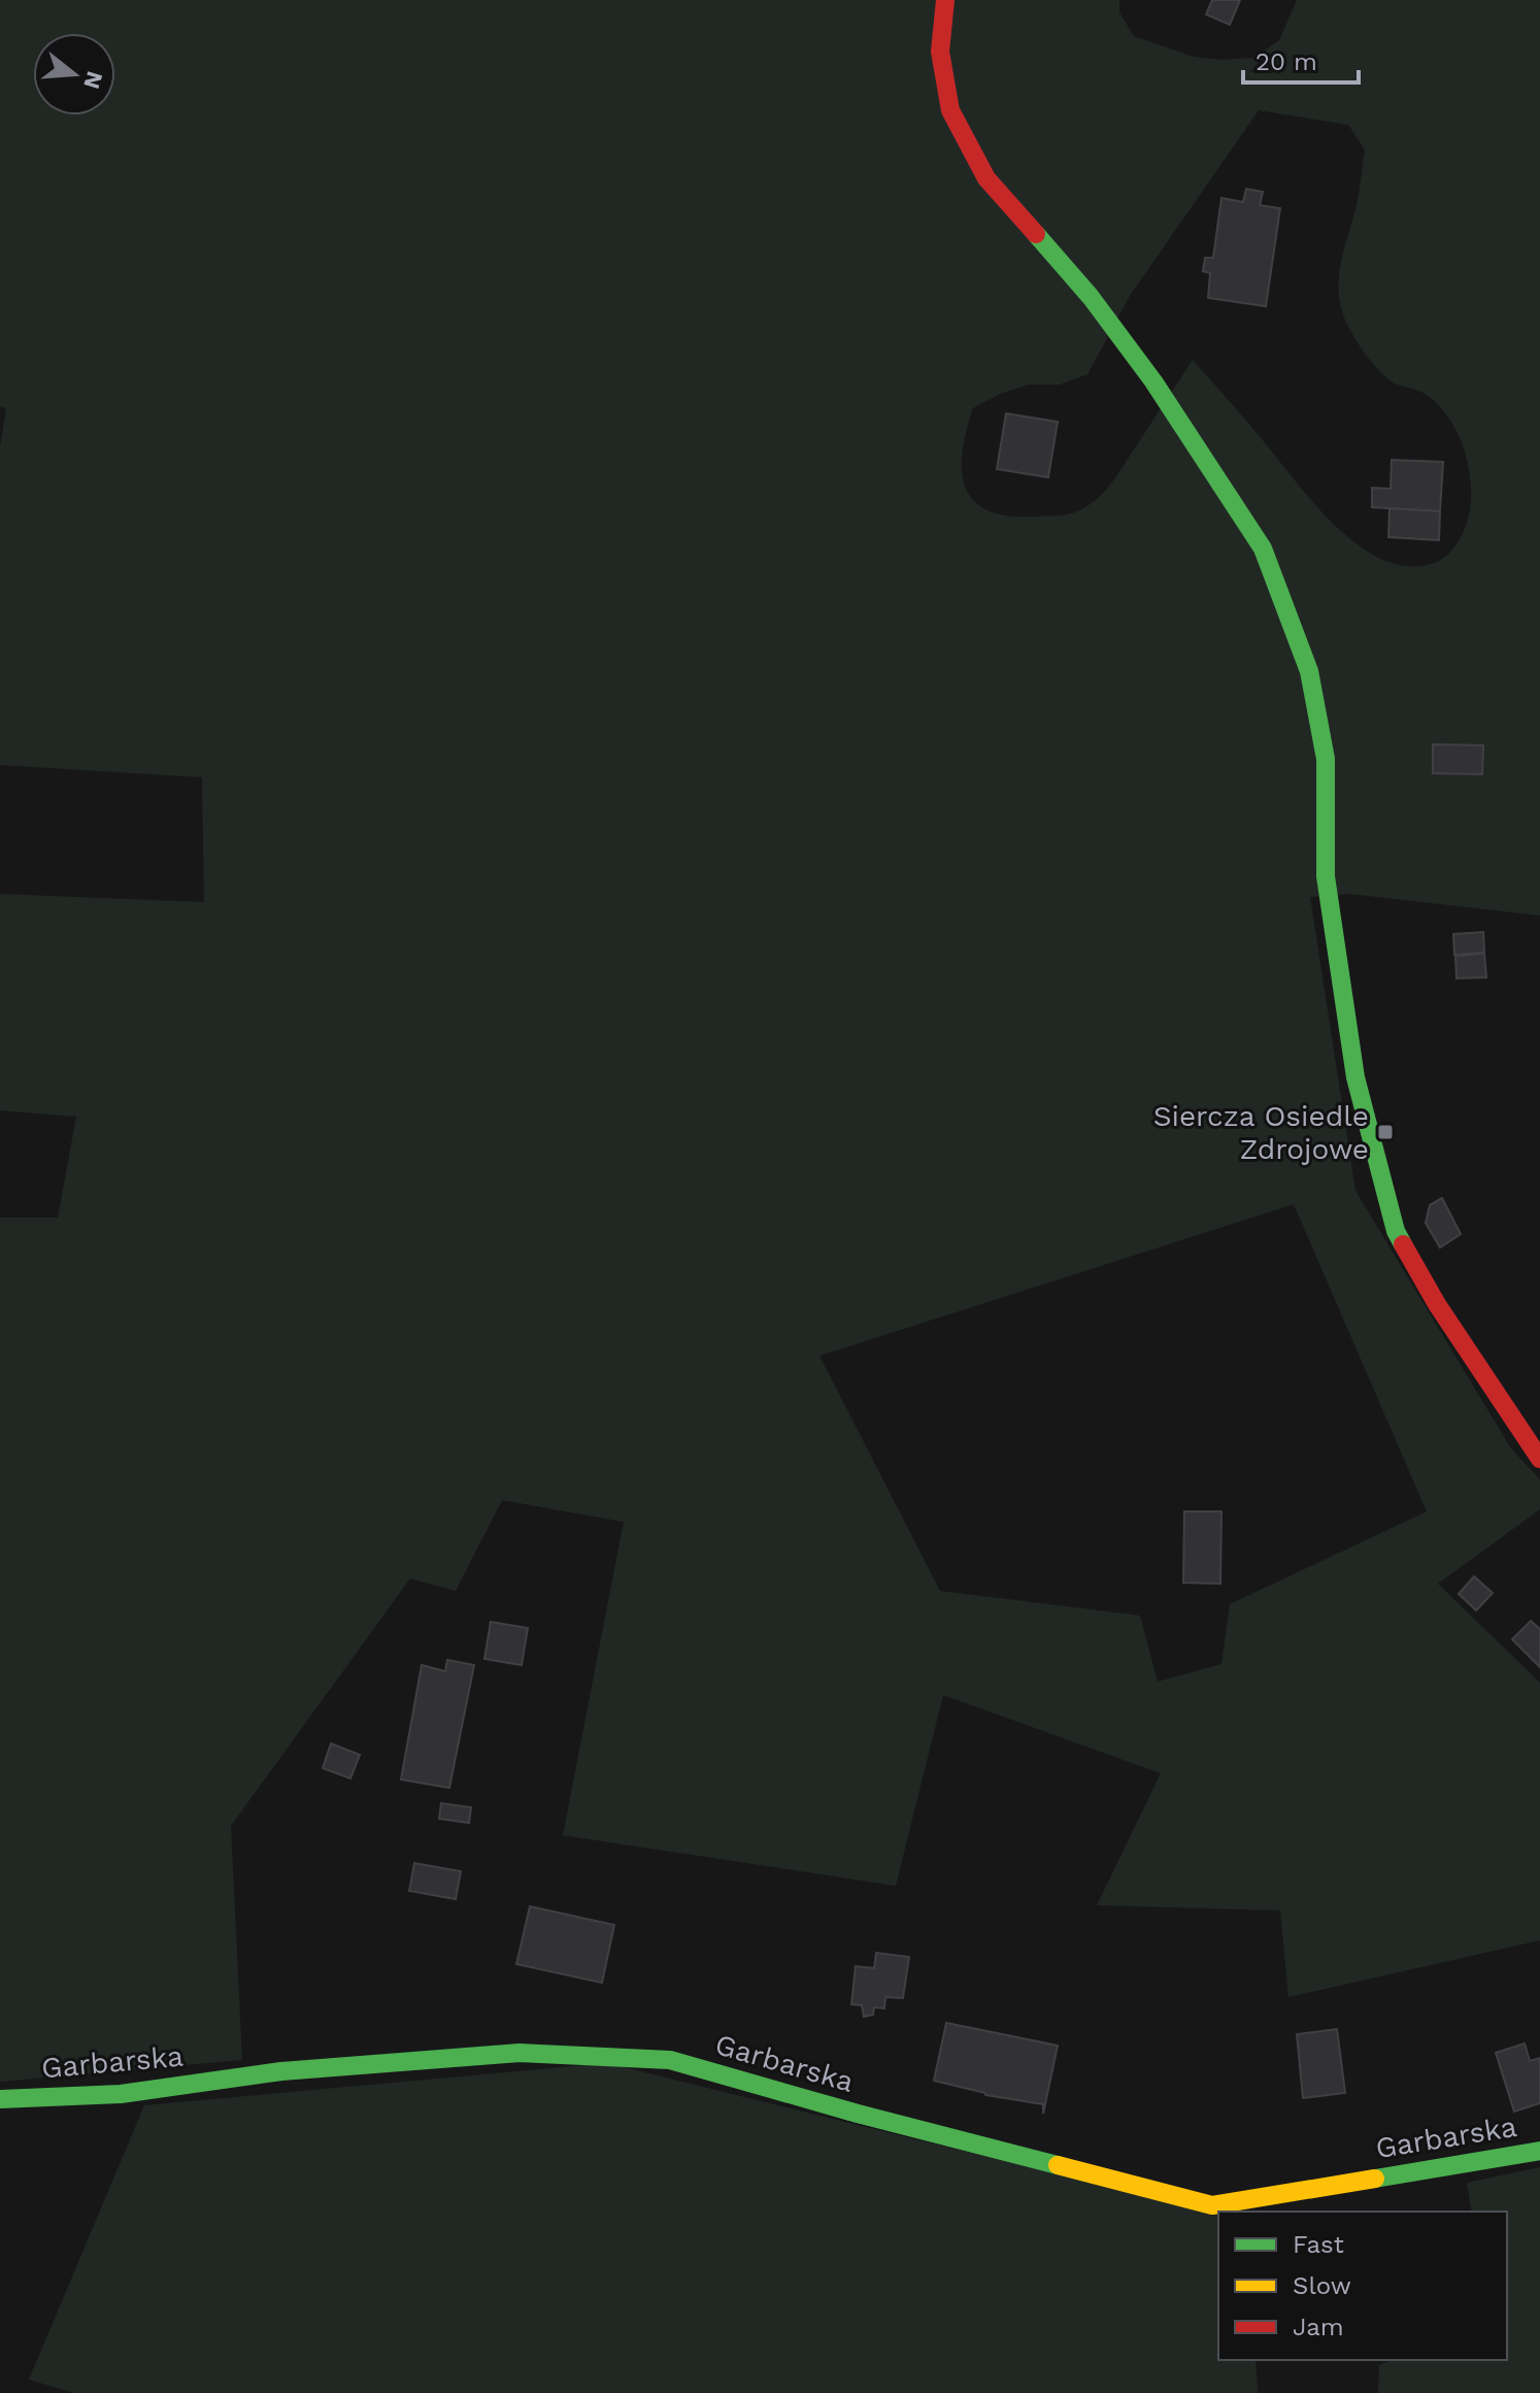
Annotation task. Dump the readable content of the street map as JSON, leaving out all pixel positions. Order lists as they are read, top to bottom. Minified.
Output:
{"streets":{"street":["Garbarska"]},"places":{"transit":["Siercza Osiedle Zdrojowe"]},"legend":["Fast","Slow","Jam"],"scale_bar":"20 m","north":"right"}
